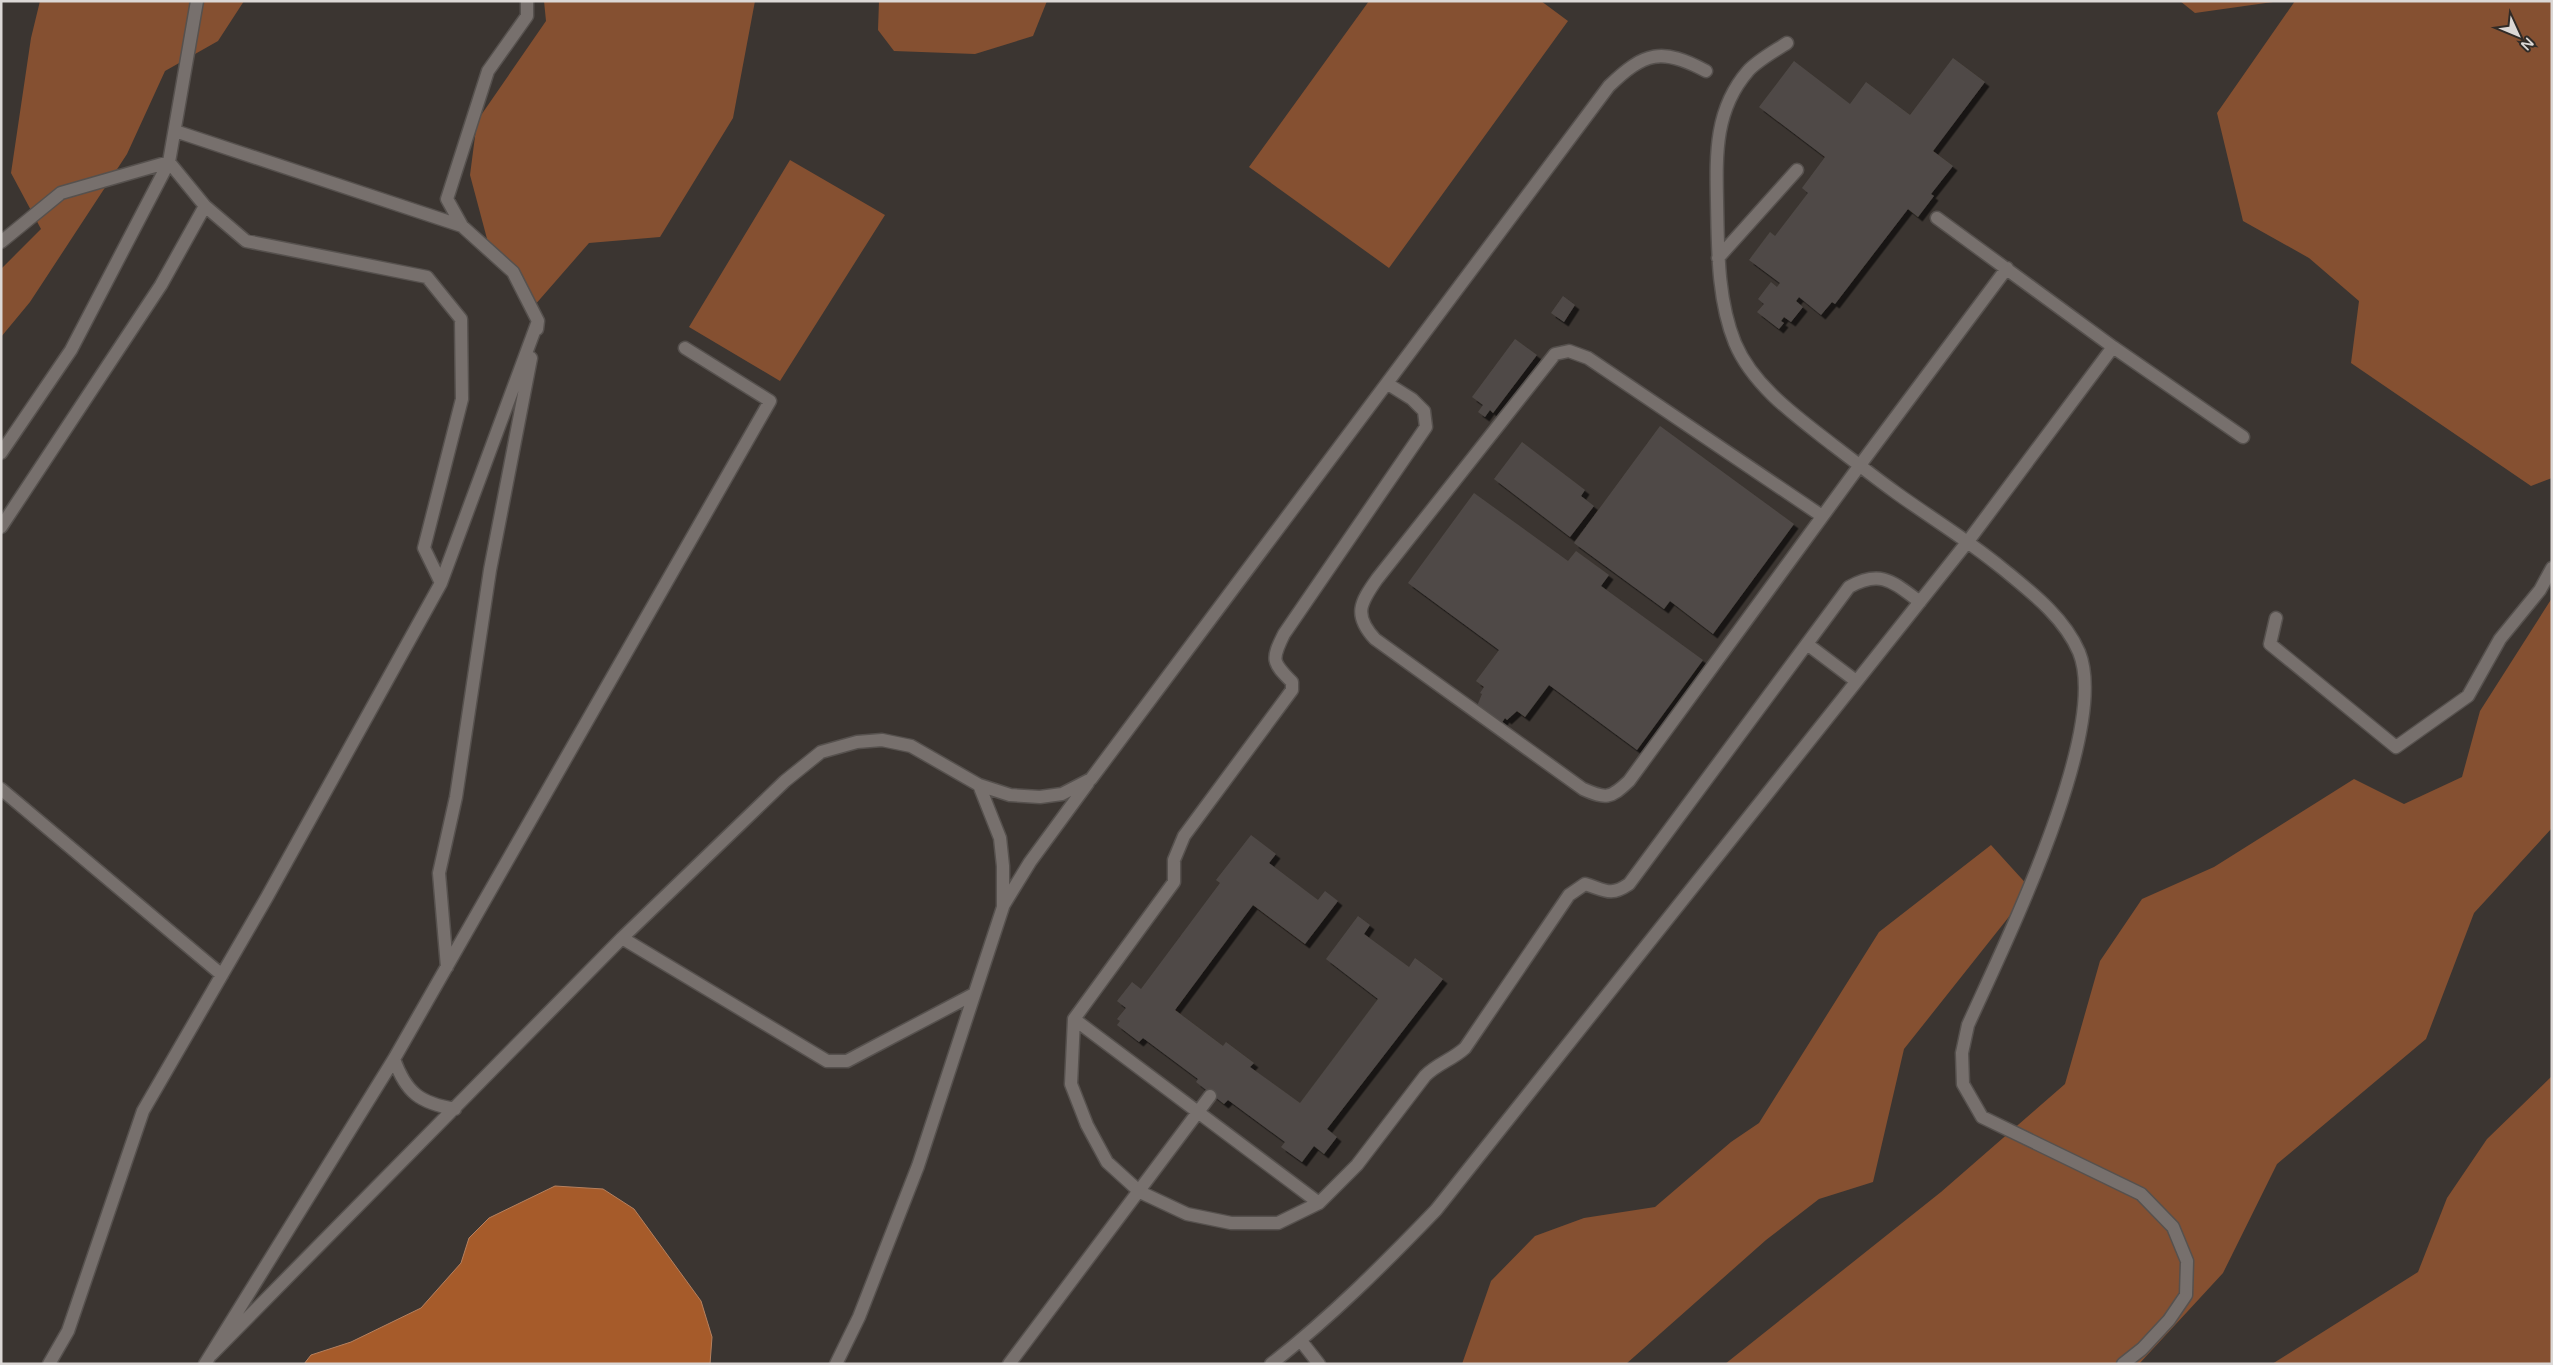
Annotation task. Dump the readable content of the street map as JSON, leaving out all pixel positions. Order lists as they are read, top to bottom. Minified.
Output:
{"north":"bottom right"}
